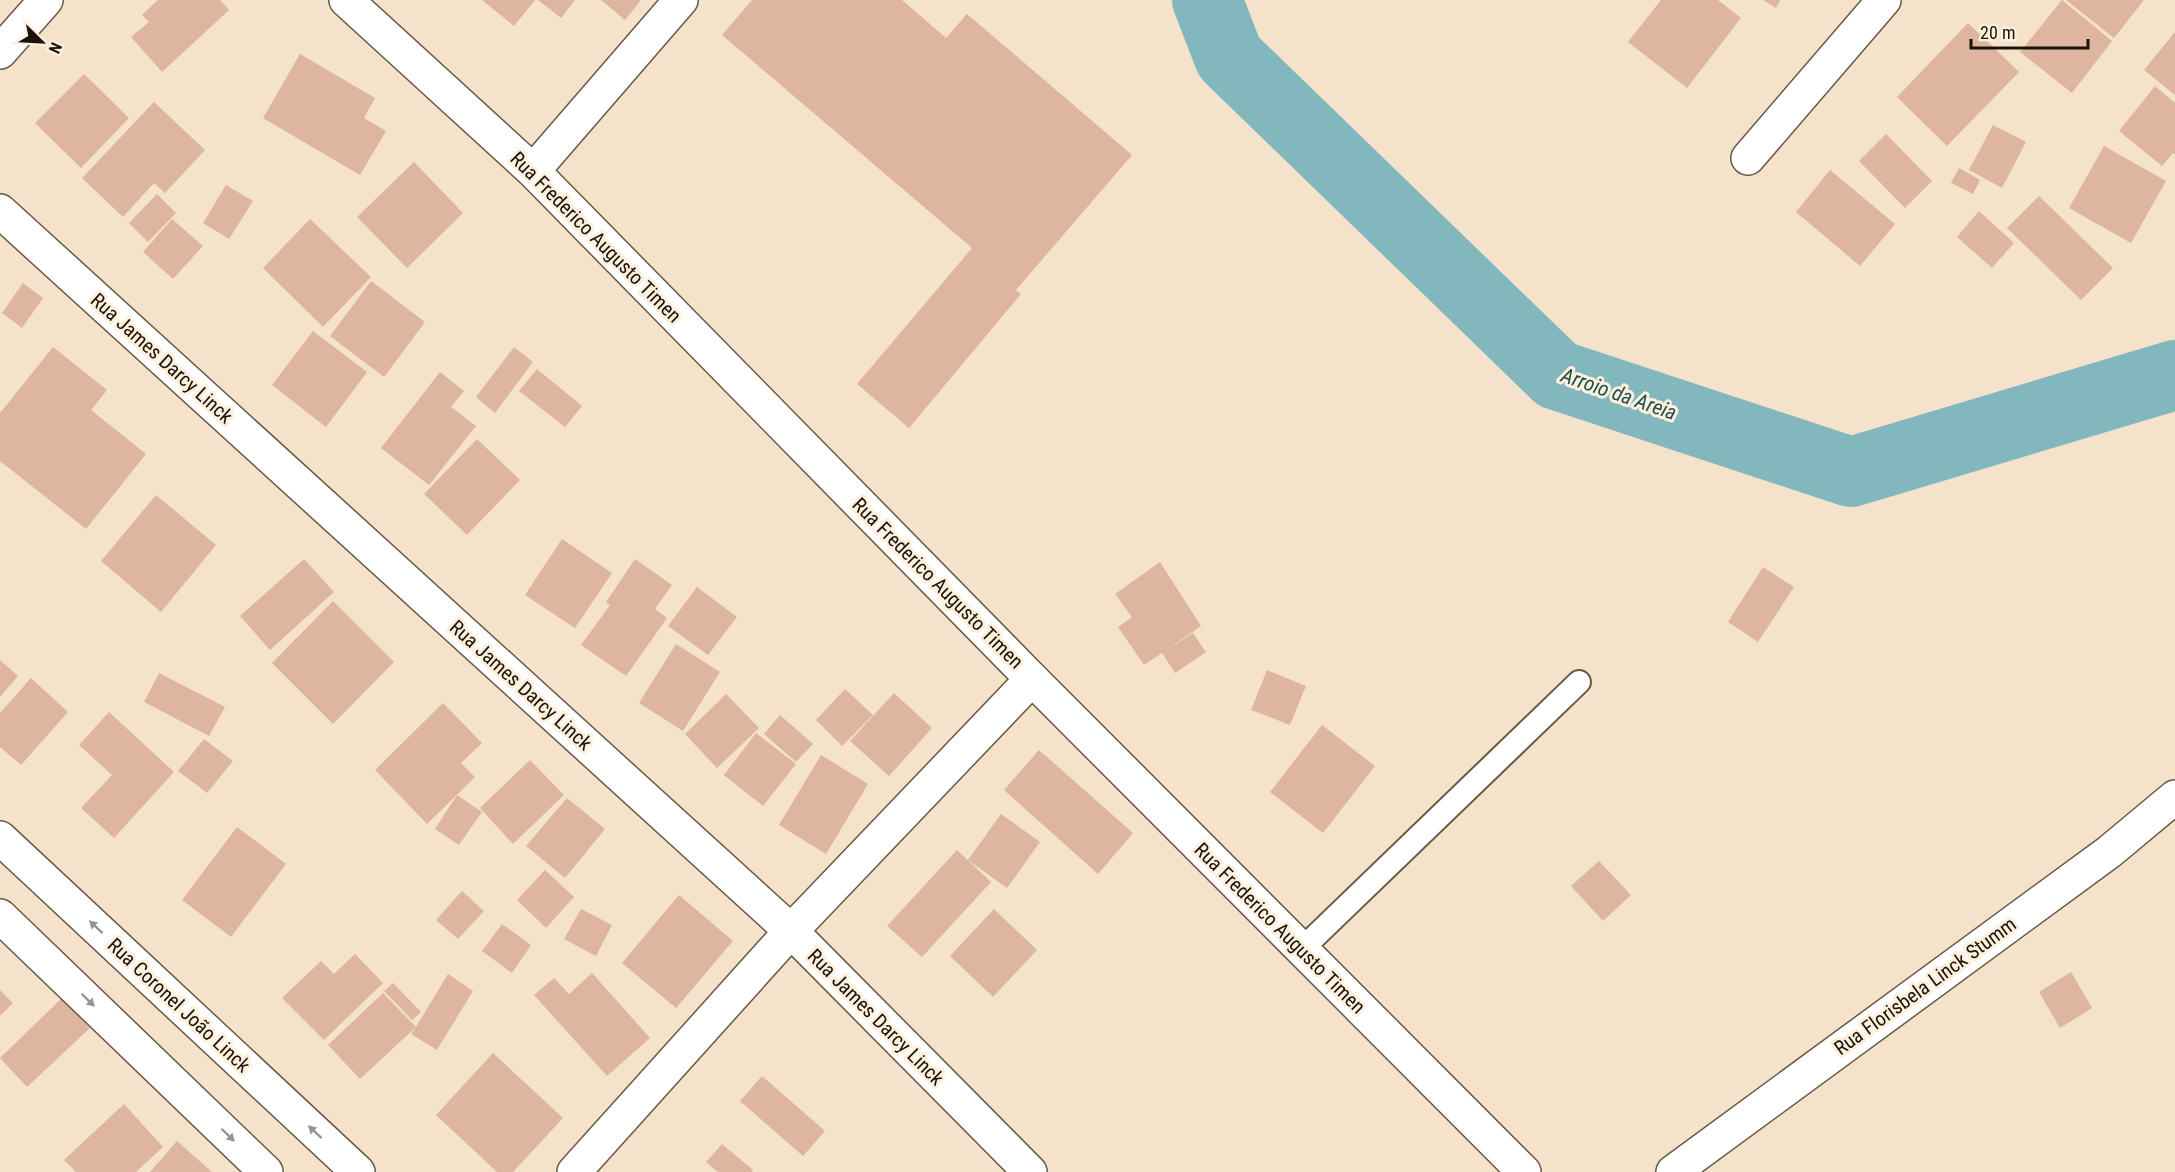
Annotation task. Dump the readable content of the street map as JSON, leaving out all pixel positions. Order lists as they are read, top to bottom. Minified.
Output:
{"streets":{"street":["Rua Frederico Augusto Timen","Rua James Darcy Linck","Rua Florisbela Linck Stumm","Rua Coronel João Linck"]},"water":["Arroio da Areia"],"scale_bar":"20 m","north":"bottom right"}
